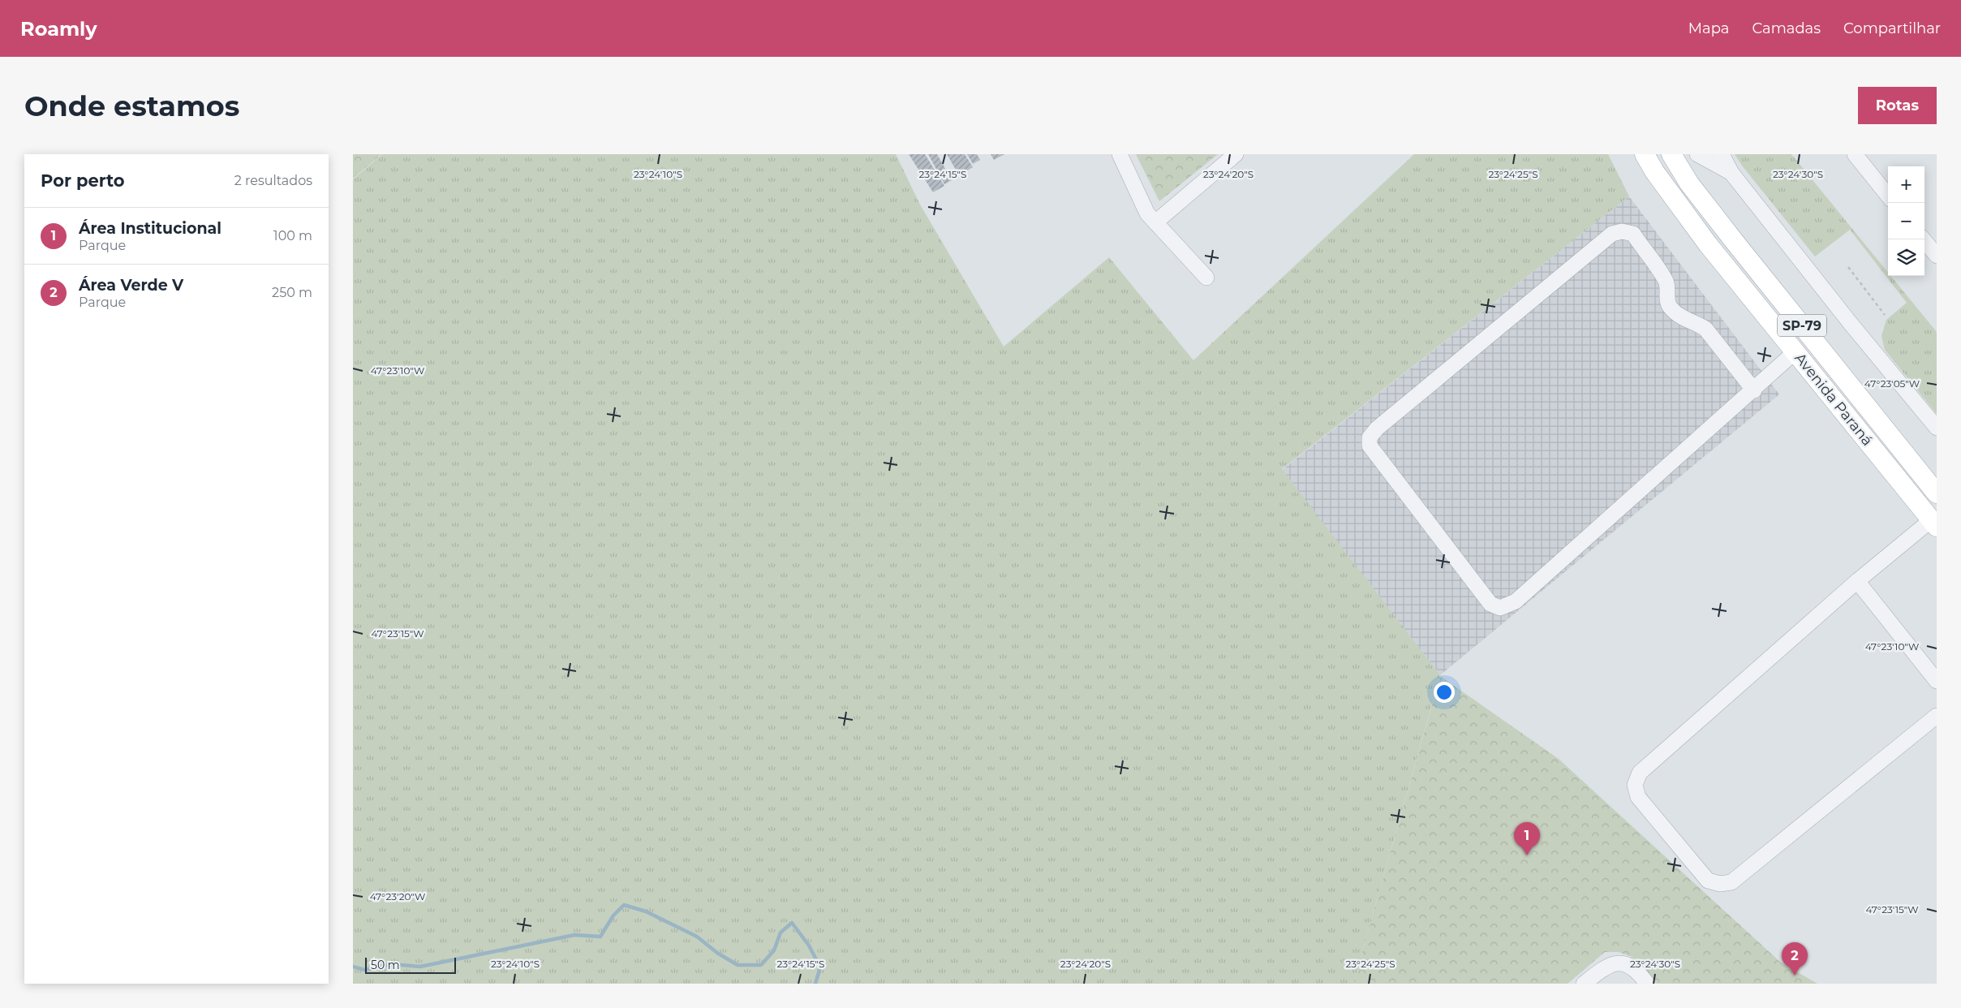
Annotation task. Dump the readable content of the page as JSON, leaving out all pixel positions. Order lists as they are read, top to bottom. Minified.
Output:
{"streets":{"main road":["SP-79","Avenida Paraná"]},"scale_bar":"50 m","page":{"header":"Roamly","nav":["Mapa","Camadas","Compartilhar"],"buttons":"Rotas","title":"Onde estamos","heading":["Por perto","2 resultados"],"map_buttons":["+","−"],"list":[{"mark":"1","name":"Área Institucional","note":"Parque","value":"100 m"},{"mark":"2","name":"Área Verde V","note":"Parque","value":"250 m"}],"pins":["1","2"],"scale":"50 m"},"coordinates":["23°24'10\"S","23°24'15\"S","23°24'20\"S","23°24'25\"S","23°24'30\"S","47°23'10\"W","47°23'05\"W","47°23'15\"W","47°23'20\"W"]}
